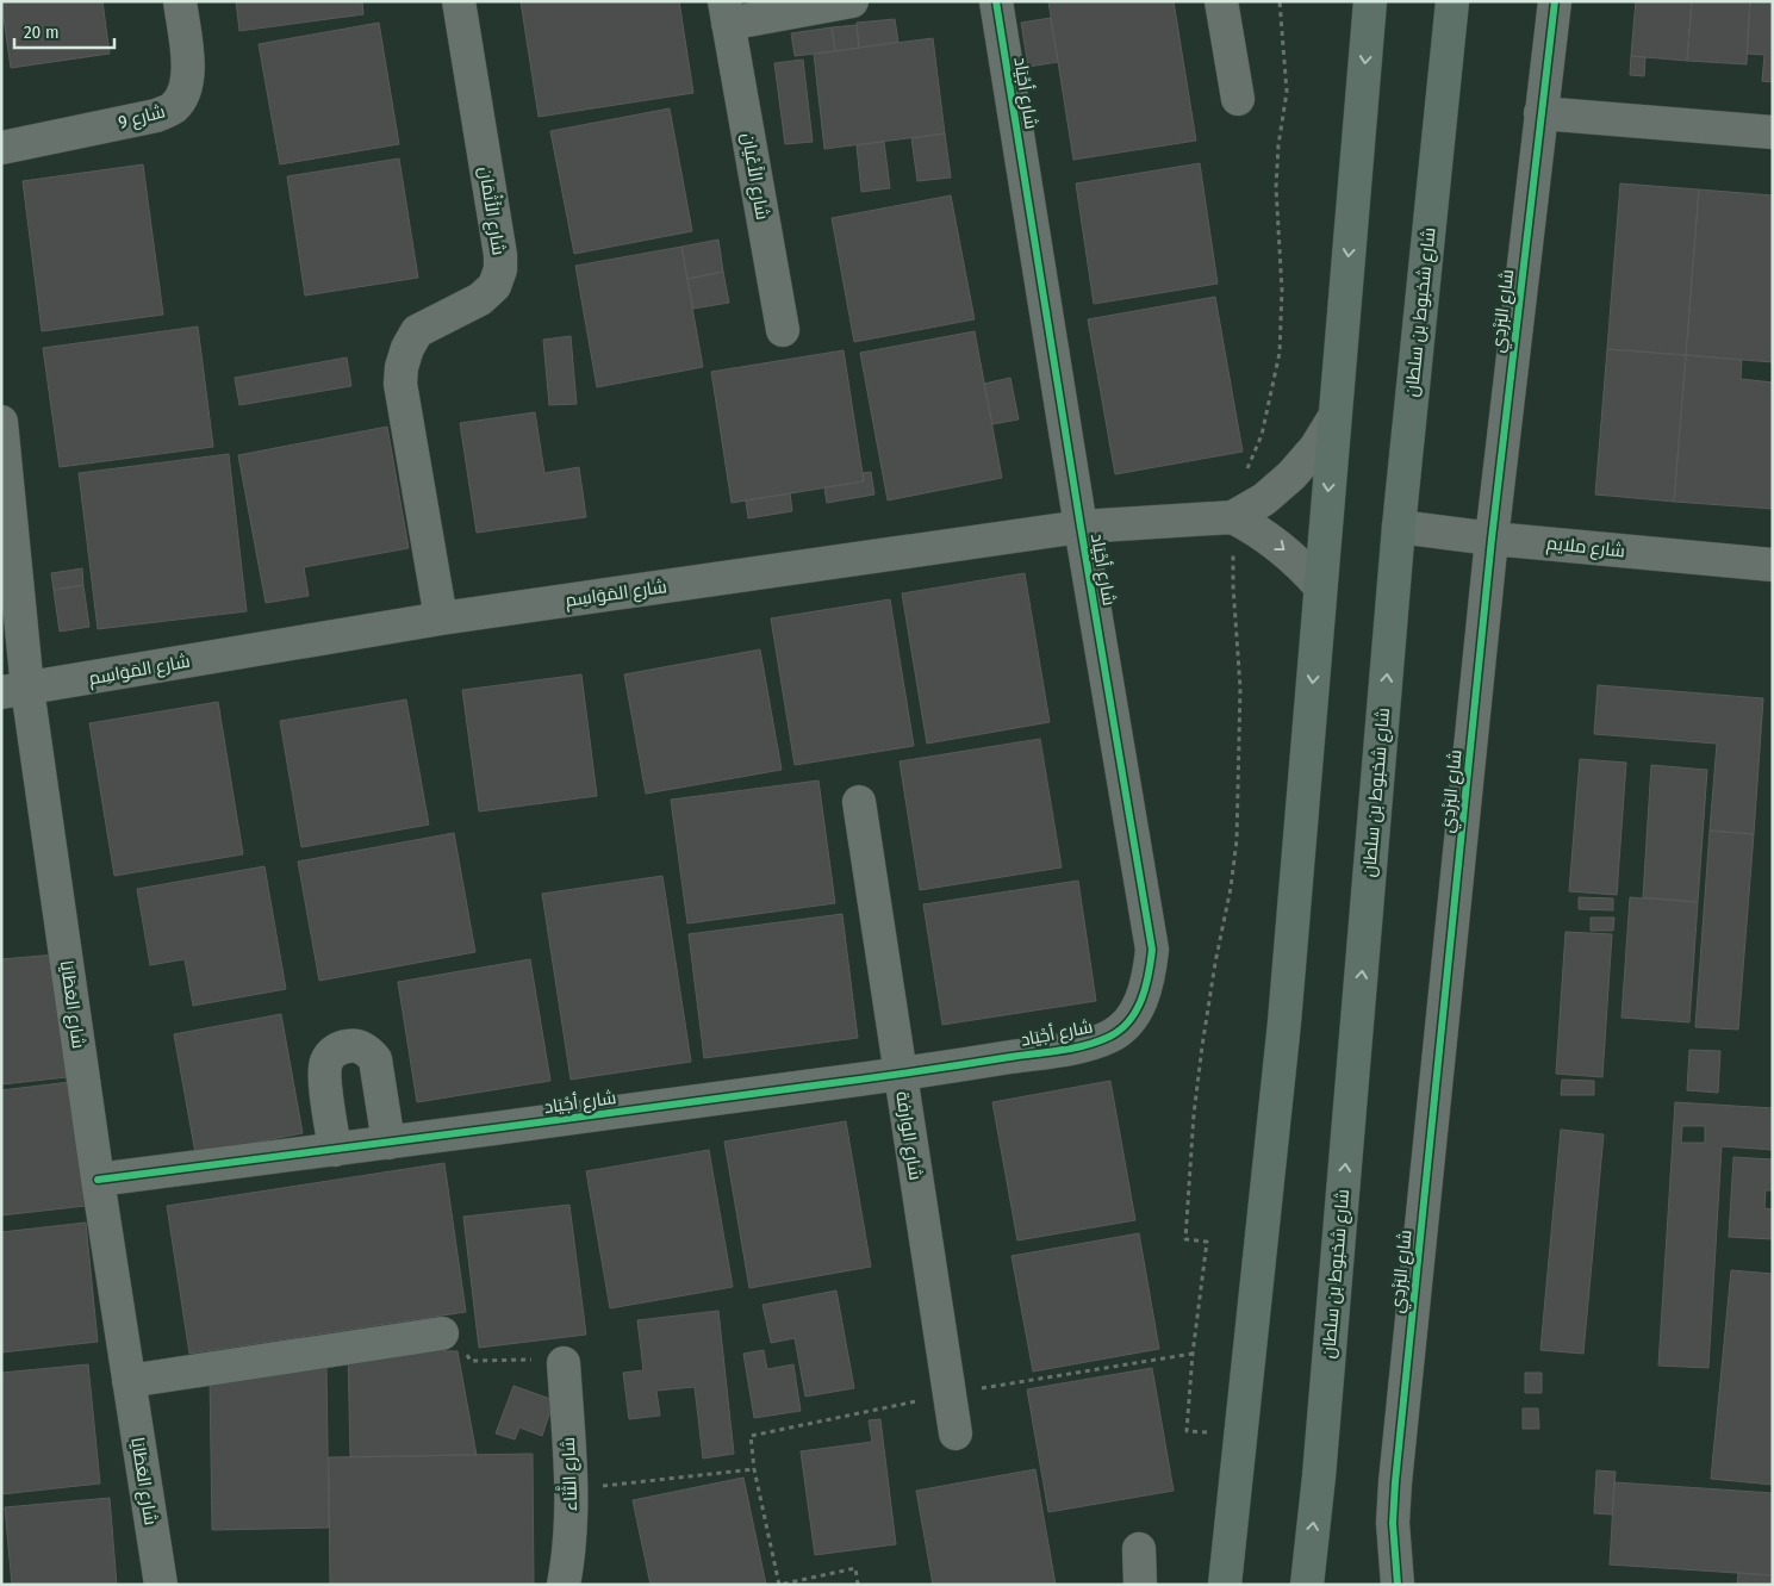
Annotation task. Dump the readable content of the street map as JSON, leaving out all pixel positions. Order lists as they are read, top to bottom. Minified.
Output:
{"streets":{"main road":["شارع شخبوط بن سلطان"],"street":["شارع أجْيَاد","شارع 9","شارع الأَعْيان","شارع الأَثْمَان","شارع البَرْدِي","شارع ملايم","شارع المَوَاسِم","شارع العَطَايَا","شارع الوارفة","شارع الثَّنَاء"]},"crossings":[["شارع أجْيَاد","شارع المَوَاسِم"],["شارع أجْيَاد","شارع العَطَايَا"],["شارع أجْيَاد","شارع الوارفة"],["شارع الأَثْمَان","شارع المَوَاسِم"],["شارع البَرْدِي","شارع ملايم"],["شارع شخبوط بن سلطان","شارع ملايم"],["شارع المَوَاسِم","شارع العَطَايَا"]],"scale_bar":"20 m"}
